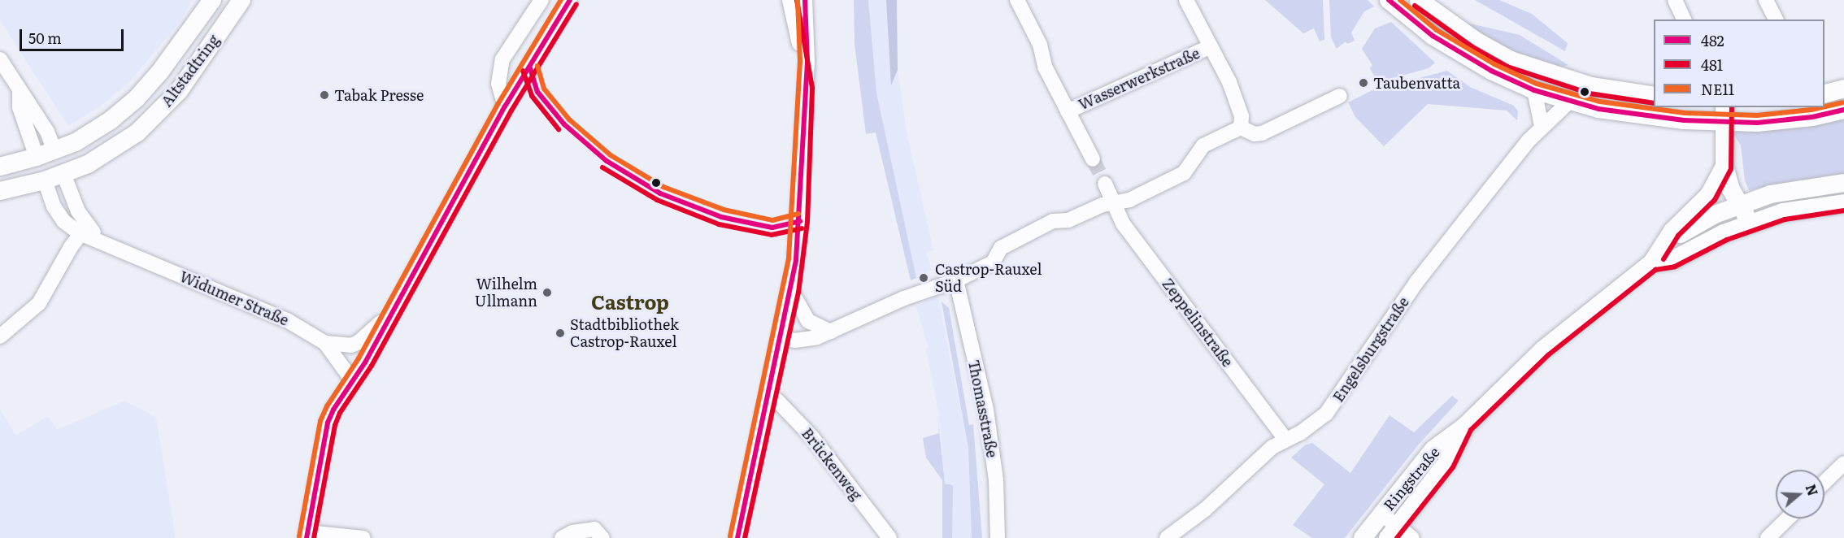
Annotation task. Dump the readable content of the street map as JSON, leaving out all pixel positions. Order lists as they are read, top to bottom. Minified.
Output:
{"streets":{"main road":["Altstadtring","Ringstraße"],"street":["Wasserwerkstraße","Widumer Straße","Zeppelinstraße","Engelsburgstraße","Thomasstraße","Brückenweg"]},"crossings":[["Altstadtring","Widumer Straße"],["Zeppelinstraße","Engelsburgstraße"]],"districts":["Castrop"],"places":["Taubenvatta","Tabak Presse","Castrop-Rauxel Süd","Wilhelm Ullmann","Stadtbibliothek Castrop-Rauxel"],"lines":["transit line 482","transit line 481","transit line NE11"],"legend":["482","481","NE11"],"scale_bar":"50 m","north":"right"}
